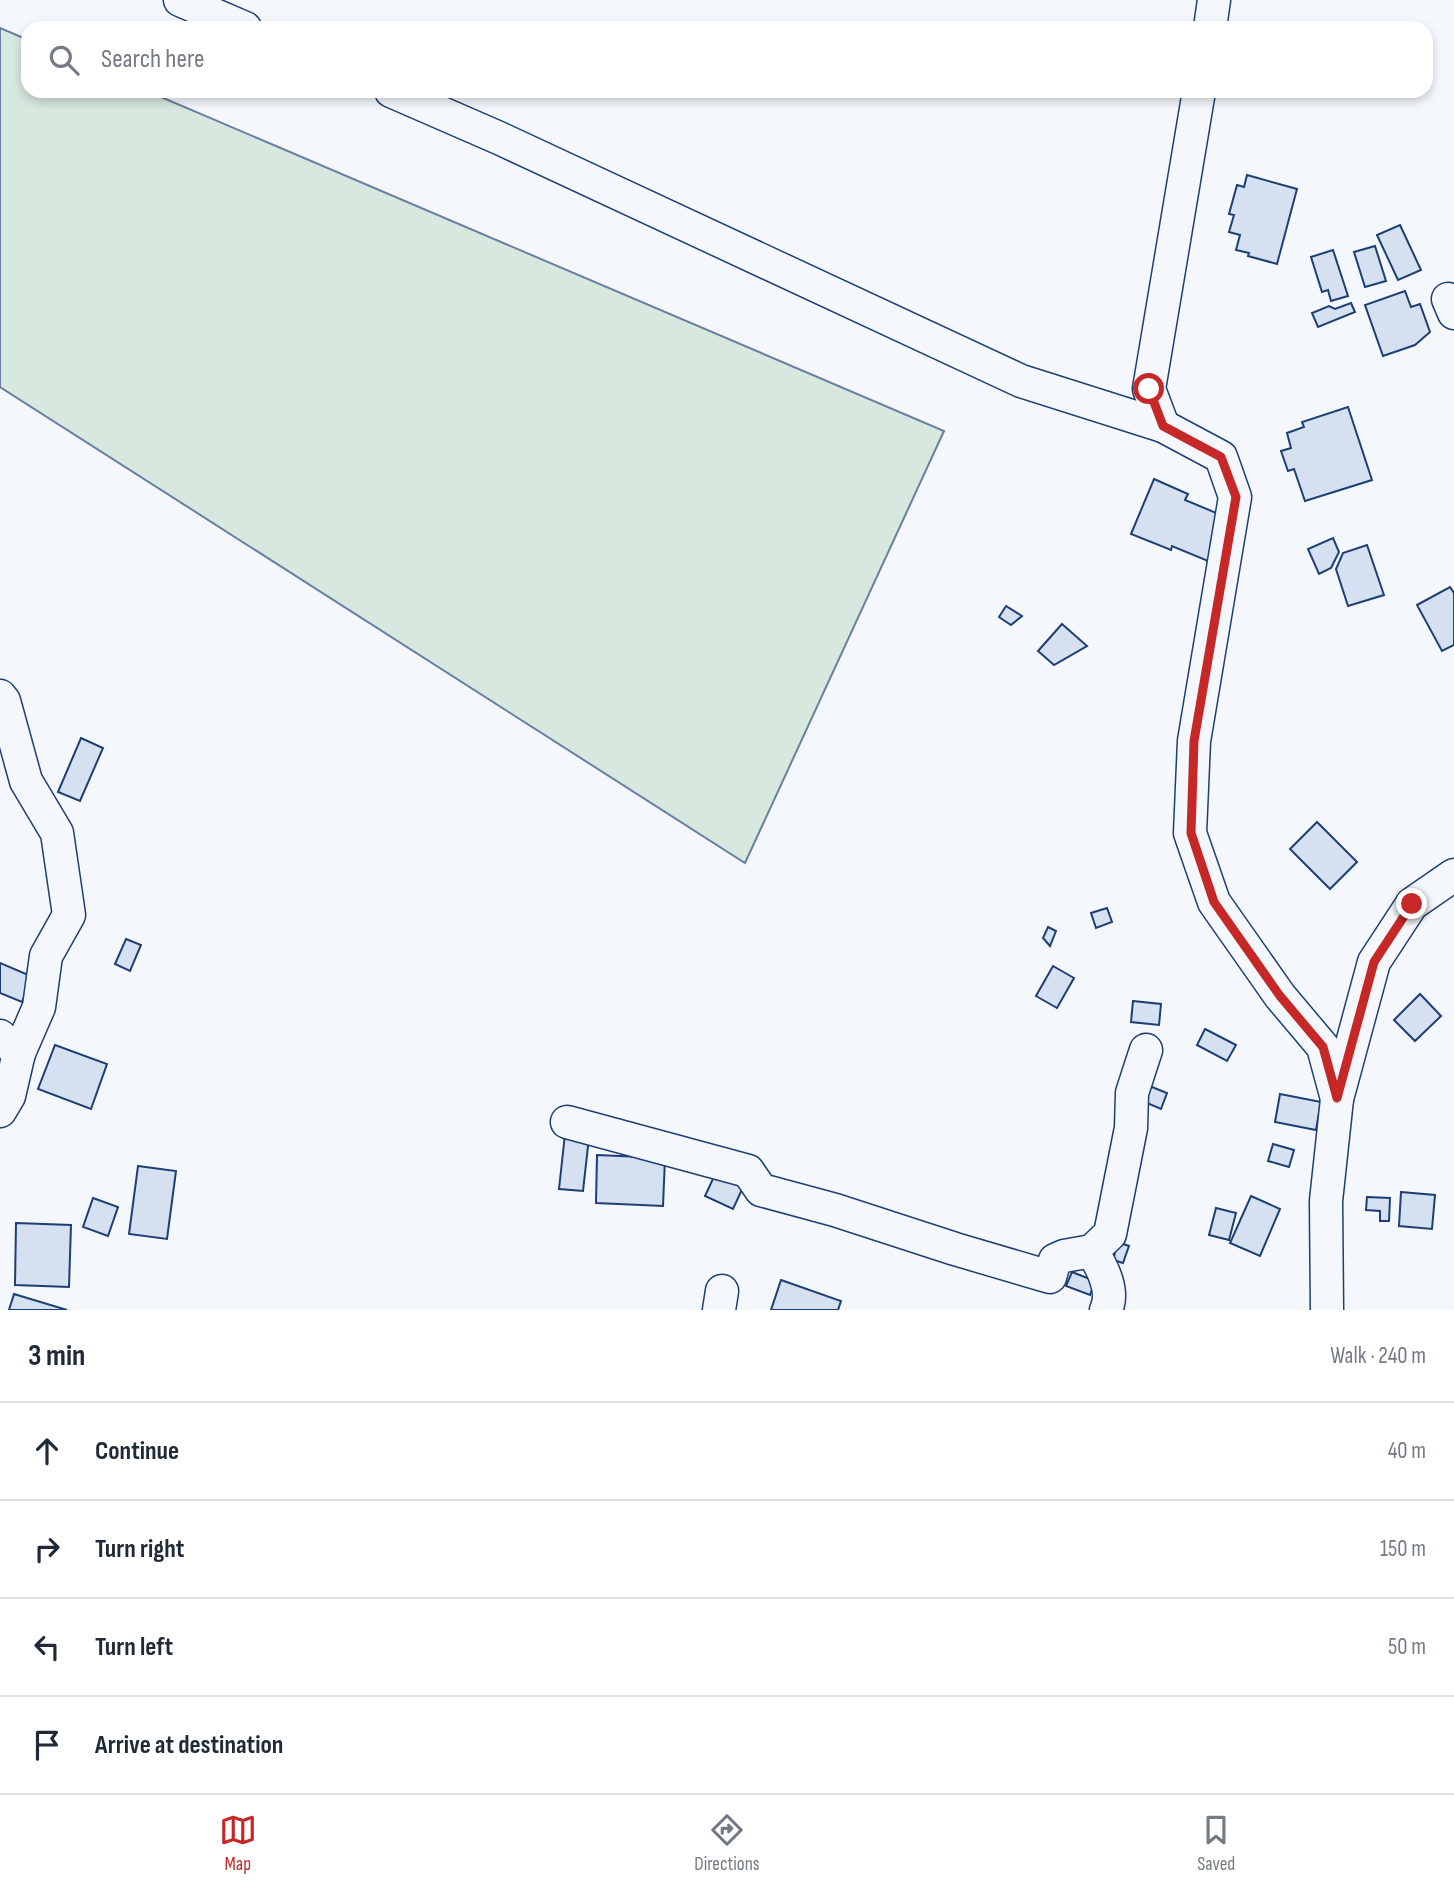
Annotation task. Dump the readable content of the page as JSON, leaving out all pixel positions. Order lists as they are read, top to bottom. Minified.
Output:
{"page":{"search":"Search here","heading":["3 min","Walk · 240 m"],"list":[["Continue","40 m"],["Turn right","150 m"],["Turn left","50 m"],"Arrive at destination"],"nav":["Map","Directions","Saved"]}}
